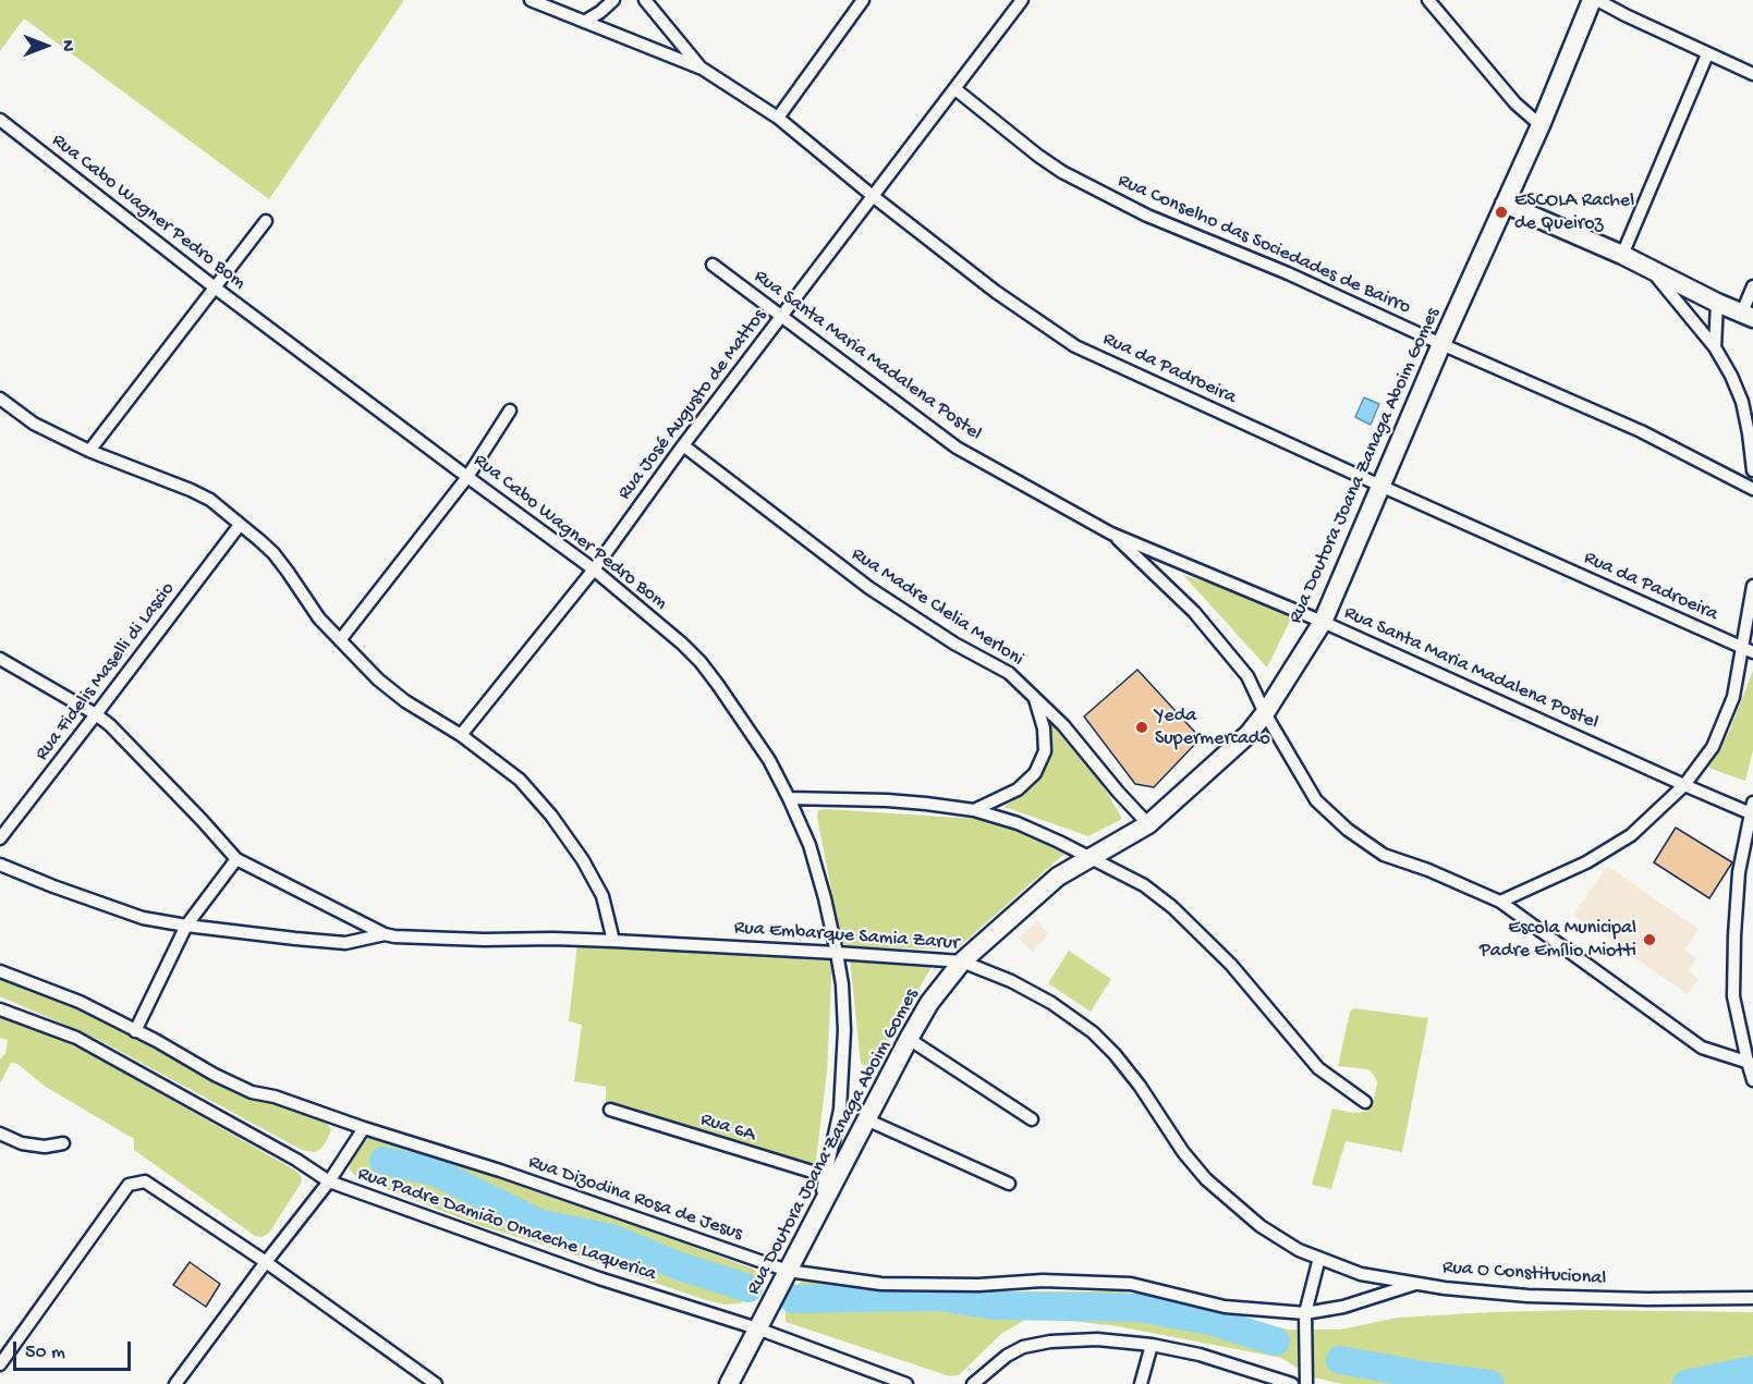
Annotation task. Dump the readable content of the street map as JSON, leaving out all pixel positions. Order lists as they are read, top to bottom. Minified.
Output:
{"streets":{"street":["Rua Cabo Wagner Pedro Bom","Rua Conselho das Sociedades de Bairro","Rua Santa Maria Madalena Postel","Rua da Padroeira","Rua José Augusto de Mattos","Rua Doutora Joana Zanaga Aboim Gomes","Rua Madre Clelia Merloni","Rua Fidelis Maselli di Lascio","Rua Embarque Samia Zarur","Rua 6A","Rua Dizodina Rosa de Jesus","Rua Padre Damião Omaeche Laquerica","Rua O Constitucional"]},"crossings":[["Rua Cabo Wagner Pedro Bom","Rua José Augusto de Mattos"],["Rua Cabo Wagner Pedro Bom","Rua Doutora Joana Zanaga Aboim Gomes"],["Rua Cabo Wagner Pedro Bom","Rua Embarque Samia Zarur"],["Rua Cabo Wagner Pedro Bom","Rua 6A"],["Rua Conselho das Sociedades de Bairro","Rua José Augusto de Mattos"],["Rua Conselho das Sociedades de Bairro","Rua Doutora Joana Zanaga Aboim Gomes"],["Rua Santa Maria Madalena Postel","Rua José Augusto de Mattos"],["Rua Santa Maria Madalena Postel","Rua Doutora Joana Zanaga Aboim Gomes"],["Rua da Padroeira","Rua José Augusto de Mattos"],["Rua da Padroeira","Rua Doutora Joana Zanaga Aboim Gomes"],["Rua José Augusto de Mattos","Rua Madre Clelia Merloni"],["Rua Doutora Joana Zanaga Aboim Gomes","Rua Madre Clelia Merloni"],["Rua Doutora Joana Zanaga Aboim Gomes","Rua Embarque Samia Zarur"],["Rua Doutora Joana Zanaga Aboim Gomes","Rua 6A"],["Rua Doutora Joana Zanaga Aboim Gomes","Rua Dizodina Rosa de Jesus"],["Rua Doutora Joana Zanaga Aboim Gomes","Rua Padre Damião Omaeche Laquerica"],["Rua Embarque Samia Zarur","Rua O Constitucional"],["Rua Dizodina Rosa de Jesus","Rua O Constitucional"]],"places":["ESCOLA Rachel de Queiroz","Yeda Supermercado","Escola Municipal Padre Emílio Miotti"],"scale_bar":"50 m","north":"right"}
